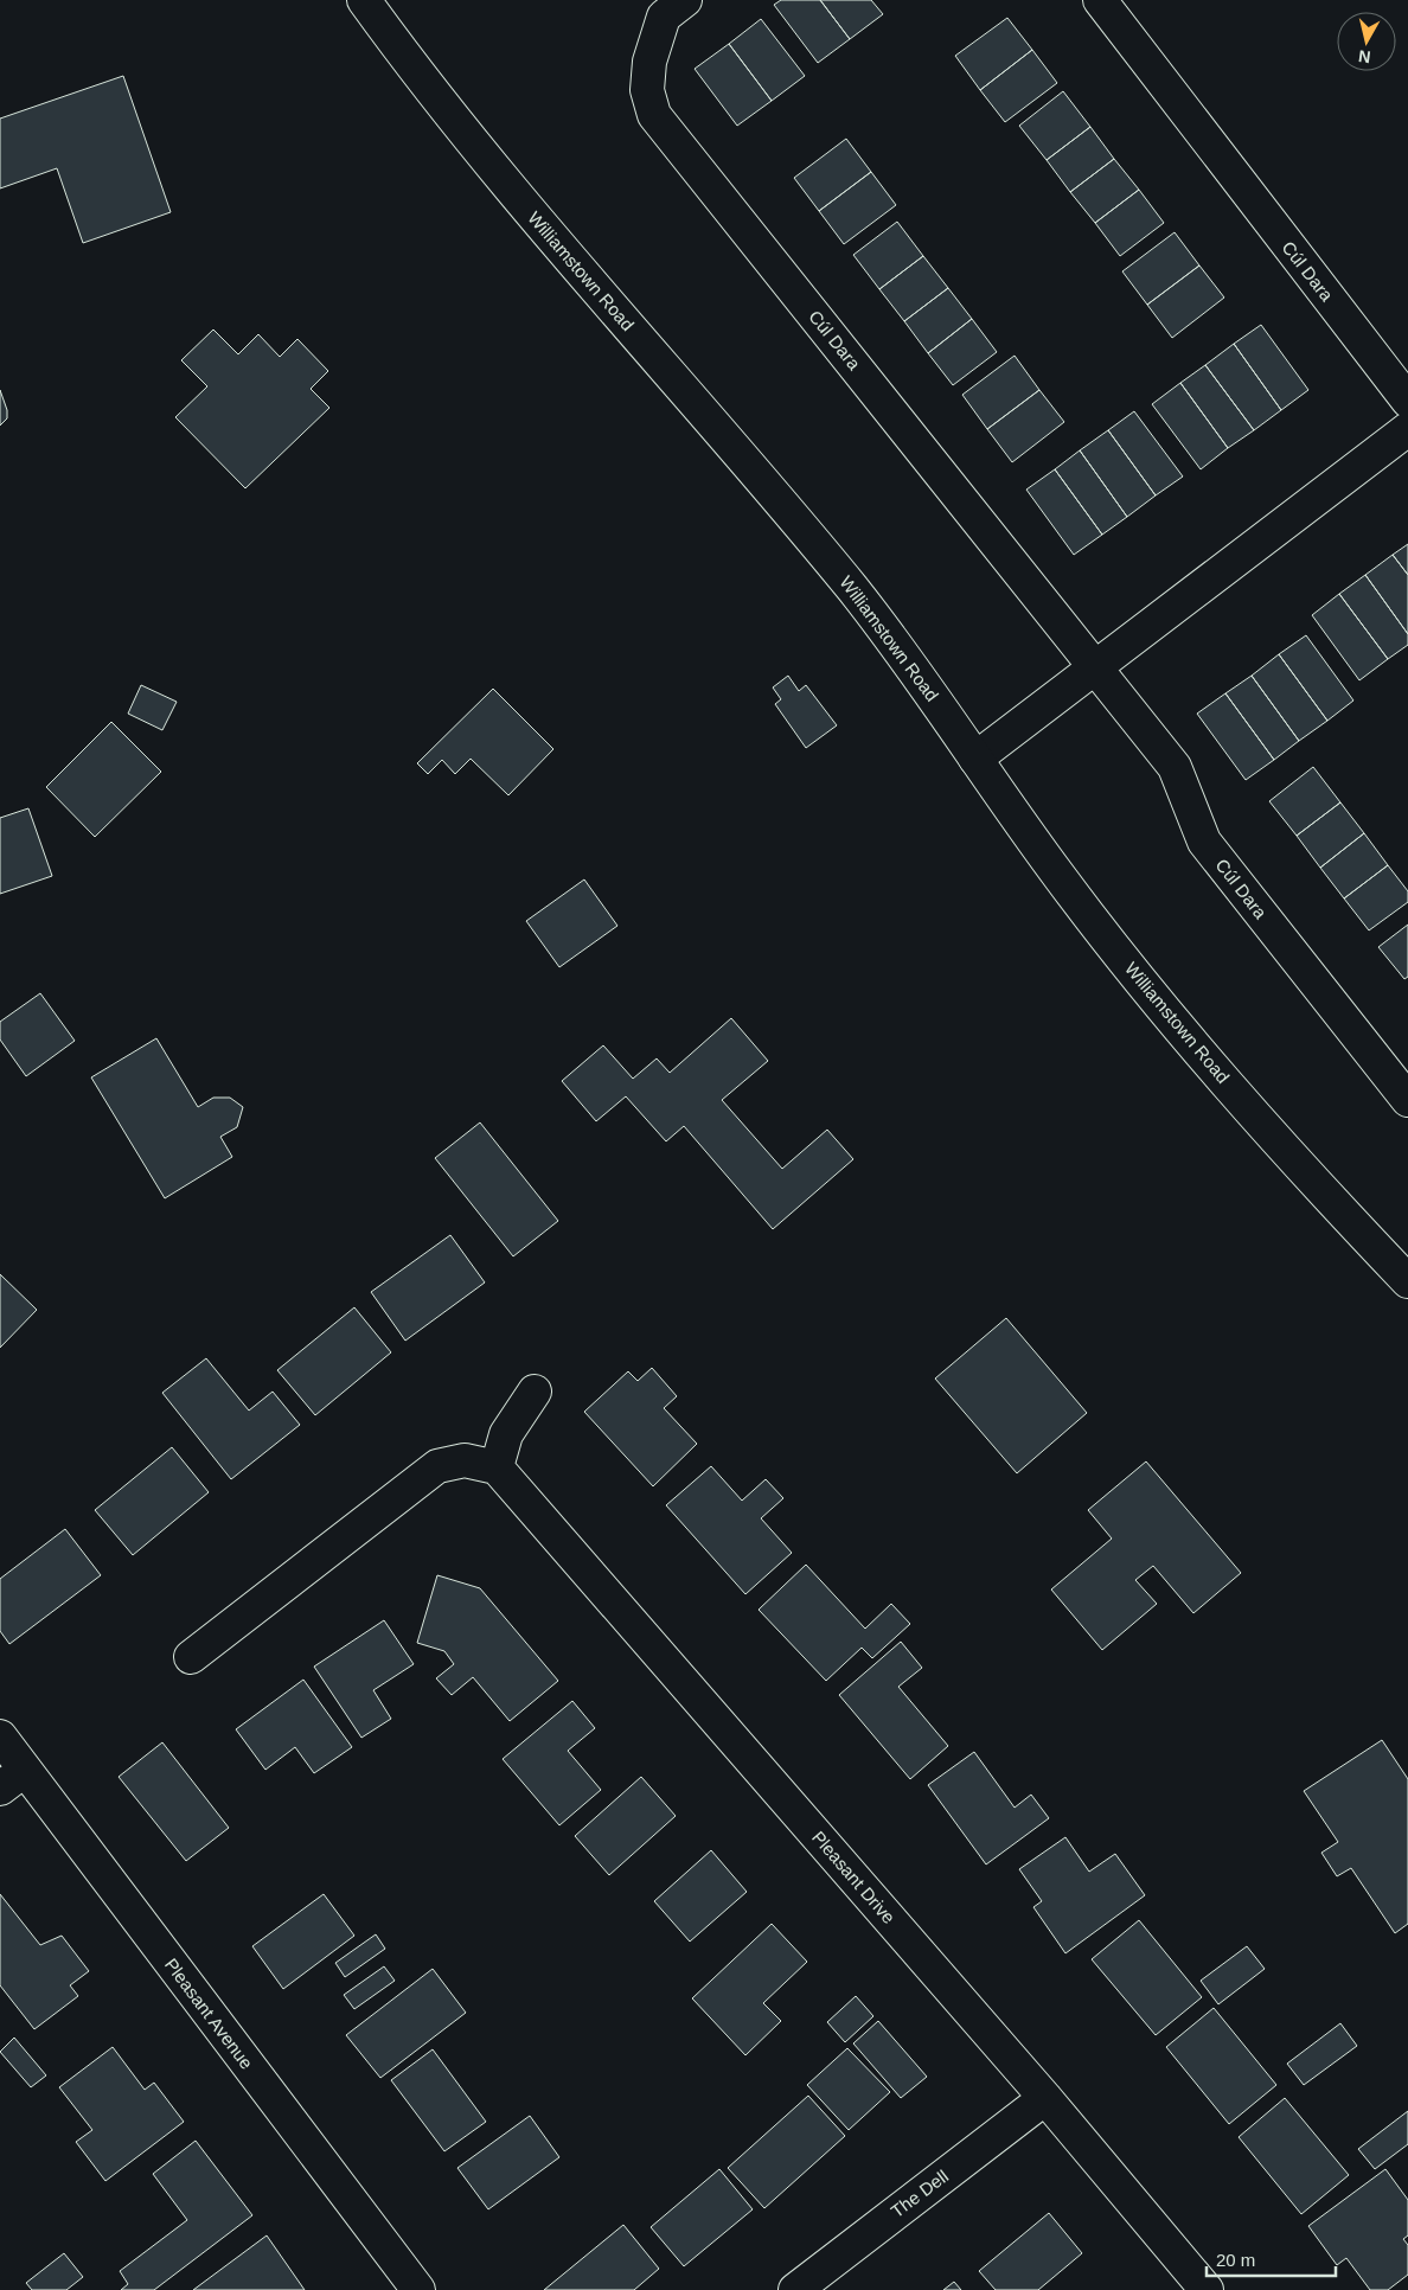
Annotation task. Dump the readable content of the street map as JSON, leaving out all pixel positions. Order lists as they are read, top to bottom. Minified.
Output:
{"streets":{"street":["Williamstown Road","Cúl Dara","Pleasant Drive","Pleasant Avenue","The Dell"]},"crossings":[["Pleasant Drive","The Dell"]],"scale_bar":"20 m","north":"bottom"}
